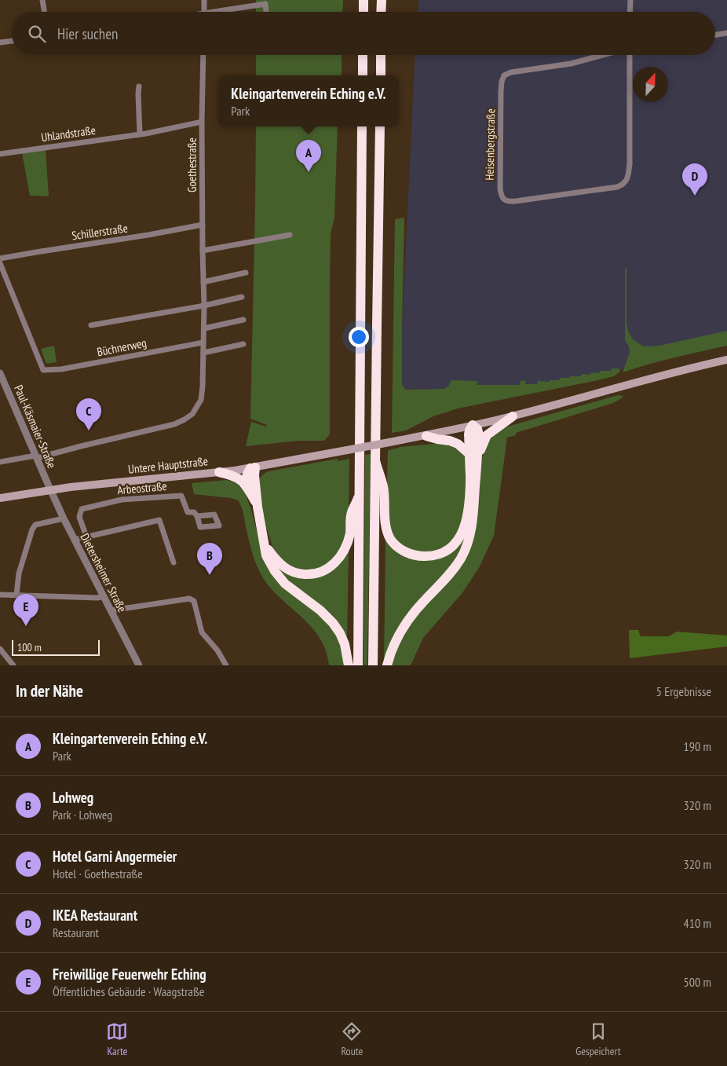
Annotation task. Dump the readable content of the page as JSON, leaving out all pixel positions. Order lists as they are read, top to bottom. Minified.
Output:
{"streets":{"main road":["Untere Hauptstraße"],"street":["Uhlandstraße","Heisenbergstraße","Goethestraße","Schillerstraße","Büchnerweg","Paul-Käsmaier-Straße","Arbeostraße","Dietersheimer Straße"]},"crossings":[["Uhlandstraße","Goethestraße"],["Goethestraße","Schillerstraße"],["Goethestraße","Büchnerweg"],["Goethestraße","Paul-Käsmaier-Straße"],["Paul-Käsmaier-Straße","Untere Hauptstraße"],["Paul-Käsmaier-Straße","Dietersheimer Straße"],["Untere Hauptstraße","Dietersheimer Straße"]],"scale_bar":"100 m","north":"top","page":{"search":"Hier suchen","popup":["Kleingartenverein Eching e.V.","Park"],"pins":["A","D","C","B","E"],"scale":"100 m","heading":["In der Nähe","5 Ergebnisse"],"list":[{"mark":"A","name":"Kleingartenverein Eching e.V.","note":"Park","value":"190 m"},{"mark":"B","name":"Lohweg","note":"Park · Lohweg","value":"320 m"},{"mark":"C","name":"Hotel Garni Angermeier","note":"Hotel · Goethestraße","value":"320 m"},{"mark":"D","name":"IKEA Restaurant","note":"Restaurant","value":"410 m"},{"mark":"E","name":"Freiwillige Feuerwehr Eching","note":"Öffentliches Gebäude · Waagstraße","value":"500 m"}],"nav":["Karte","Route","Gespeichert"]}}
